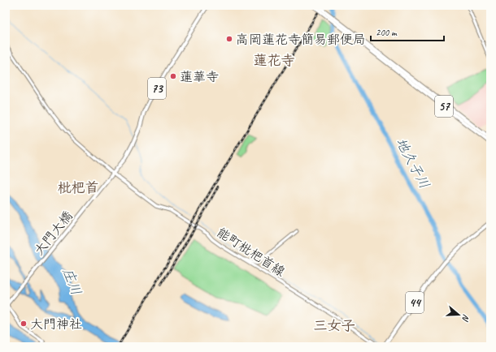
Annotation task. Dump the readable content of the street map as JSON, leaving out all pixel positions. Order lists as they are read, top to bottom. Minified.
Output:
{"streets":{"main road":["73","57","大門大橋","能町枇杷首線","44"]},"crossings":[["73","大門大橋"],["73","能町枇杷首線"],["大門大橋","能町枇杷首線"]],"districts":["蓮花寺","枇杷首","三女子"],"water":["地久子川","庄川"],"places":["高岡蓮花寺簡易郵便局","蓮華寺","大門神社"],"scale_bar":"200 m","north":"right"}
